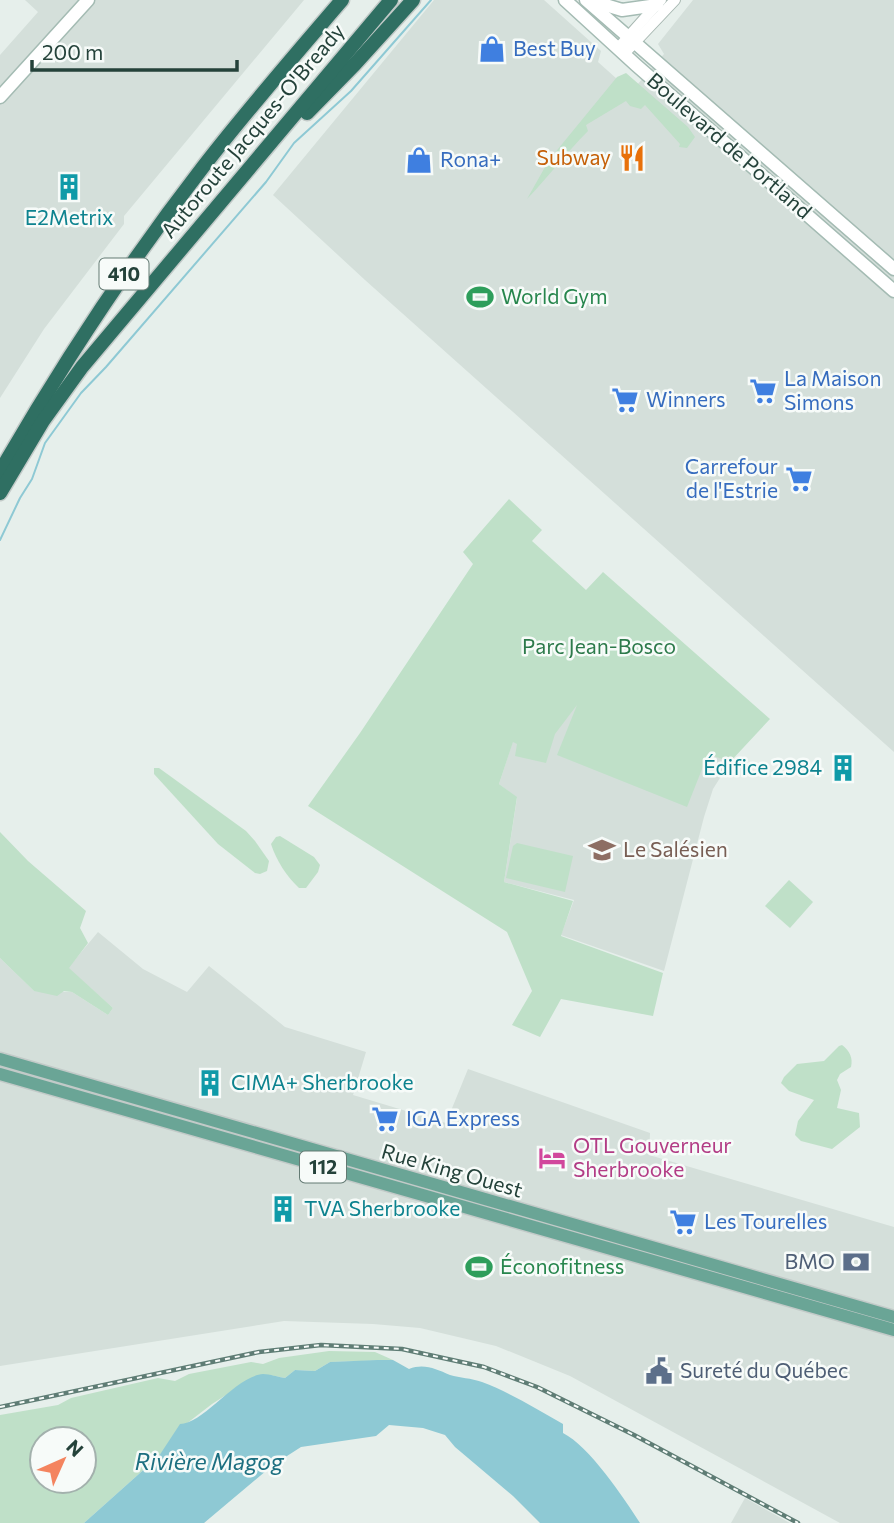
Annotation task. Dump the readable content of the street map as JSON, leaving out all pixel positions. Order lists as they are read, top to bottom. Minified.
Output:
{"streets":{"highway":["Autoroute Jacques-O'Bready","410"],"main road":["Boulevard de Portland","112","Rue King Ouest"]},"water":["Rivière Magog"],"parks":["Parc Jean-Bosco"],"places":{"shop":["Best Buy","Rona+"],"restaurant":["Subway"],"building":["E2Metrix","Édifice 2984","CIMA+ Sherbrooke","TVA Sherbrooke"],"sports":["World Gym","Éconofitness"],"supermarket":["La Maison Simons","Winners","Carrefour de l'Estrie","IGA Express","Les Tourelles"],"school or university":["Le Salésien"],"hotel":["OTL Gouverneur Sherbrooke"],"bank":["BMO"],"public building":["Sureté du Québec"]},"scale_bar":"200 m","north":"top right"}
